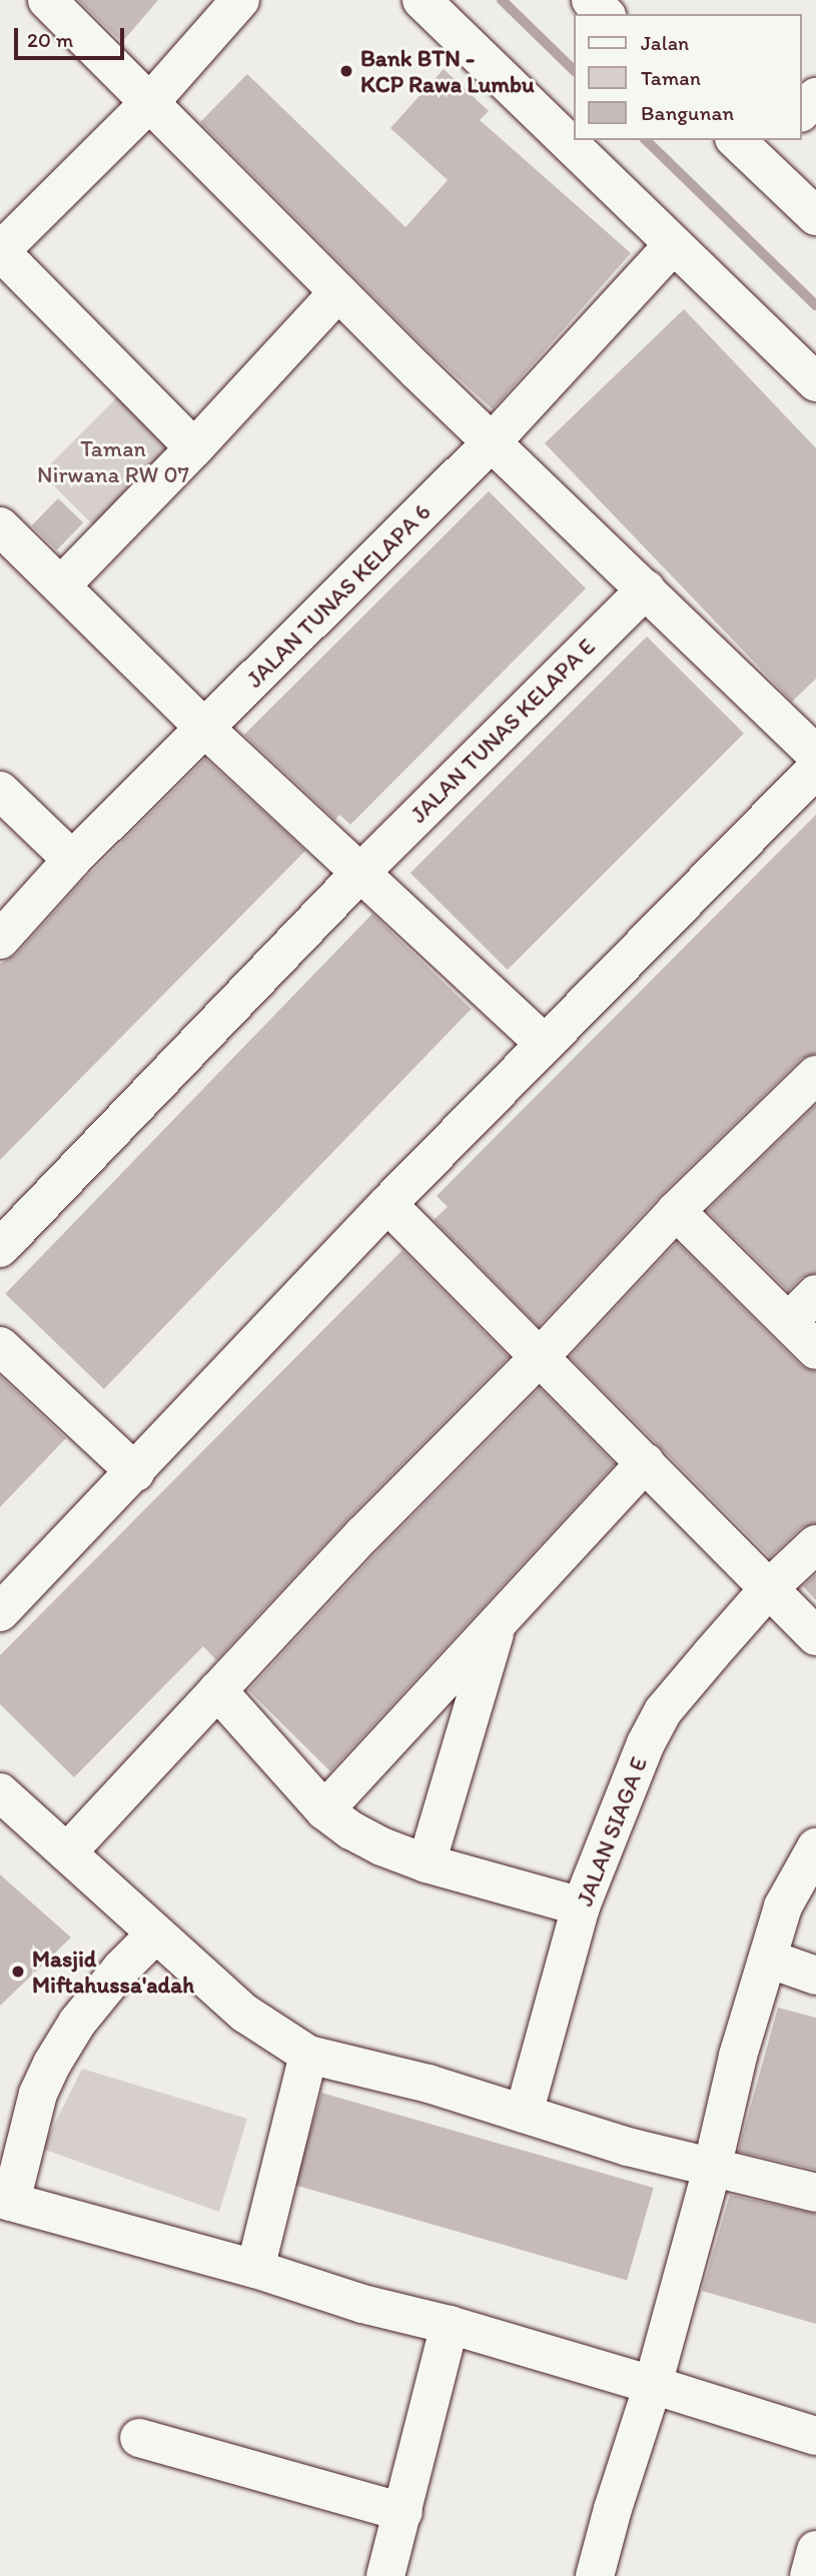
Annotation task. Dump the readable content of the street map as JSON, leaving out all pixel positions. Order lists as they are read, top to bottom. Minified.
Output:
{"streets":{"street":["JALAN TUNAS KELAPA 6","JALAN TUNAS KELAPA E","JALAN SIAGA E"]},"parks":["Taman Nirwana RW 07"],"places":["Bank BTN - KCP Rawa Lumbu","Masjid Miftahussa'adah"],"legend":["Jalan","Taman","Bangunan"],"scale_bar":"20 m"}
